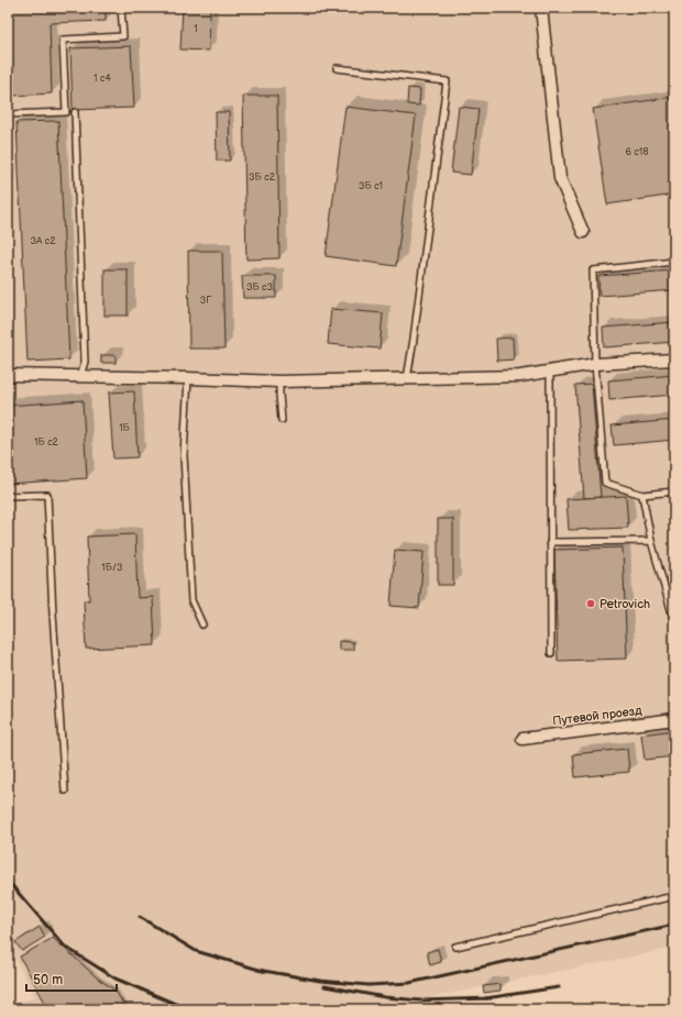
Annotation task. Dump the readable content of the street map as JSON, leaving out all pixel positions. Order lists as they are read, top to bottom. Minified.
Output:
{"streets":{"street":["Путевой проезд"]},"places":["Petrovich"],"house_numbers":["1","1 с4","6 с18","3Б с2","3Б с1","3А с2","3Б с3","3Г","1Б","1Б с2","1Б/3"],"scale_bar":"50 m"}
